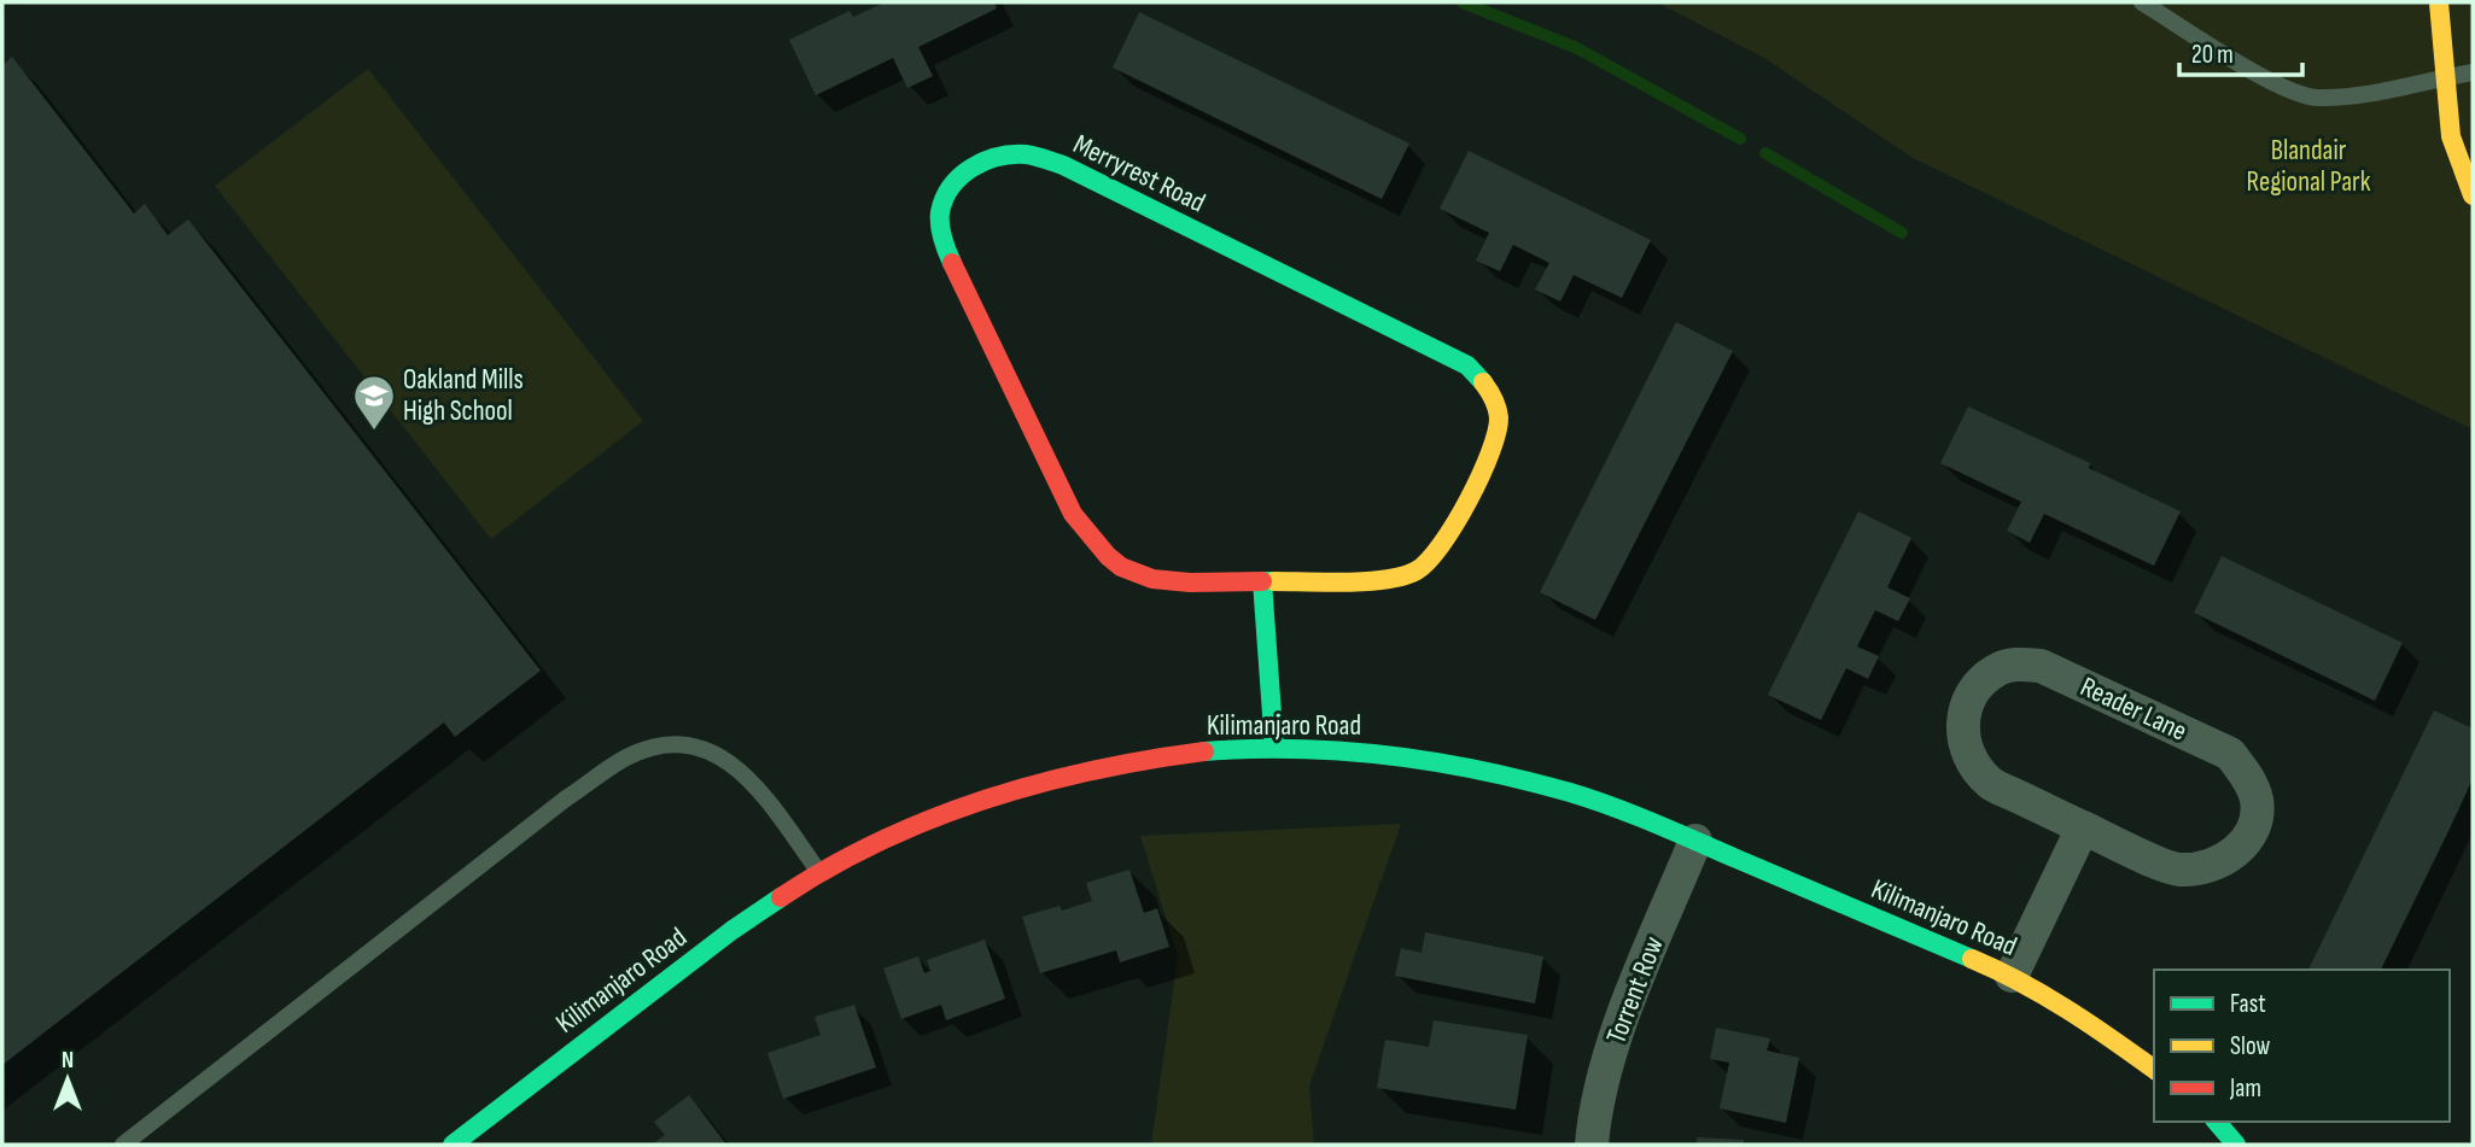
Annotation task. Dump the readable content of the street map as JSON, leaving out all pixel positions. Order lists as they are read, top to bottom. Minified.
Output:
{"streets":{"street":["Merryrest Road","Reader Lane","Kilimanjaro Road","Torrent Row"]},"crossings":[["Kilimanjaro Road","Torrent Row"]],"parks":["Blandair Regional Park"],"places":{"school or university":["Oakland Mills High School"]},"legend":["Fast","Slow","Jam"],"scale_bar":"20 m","north":"top"}
